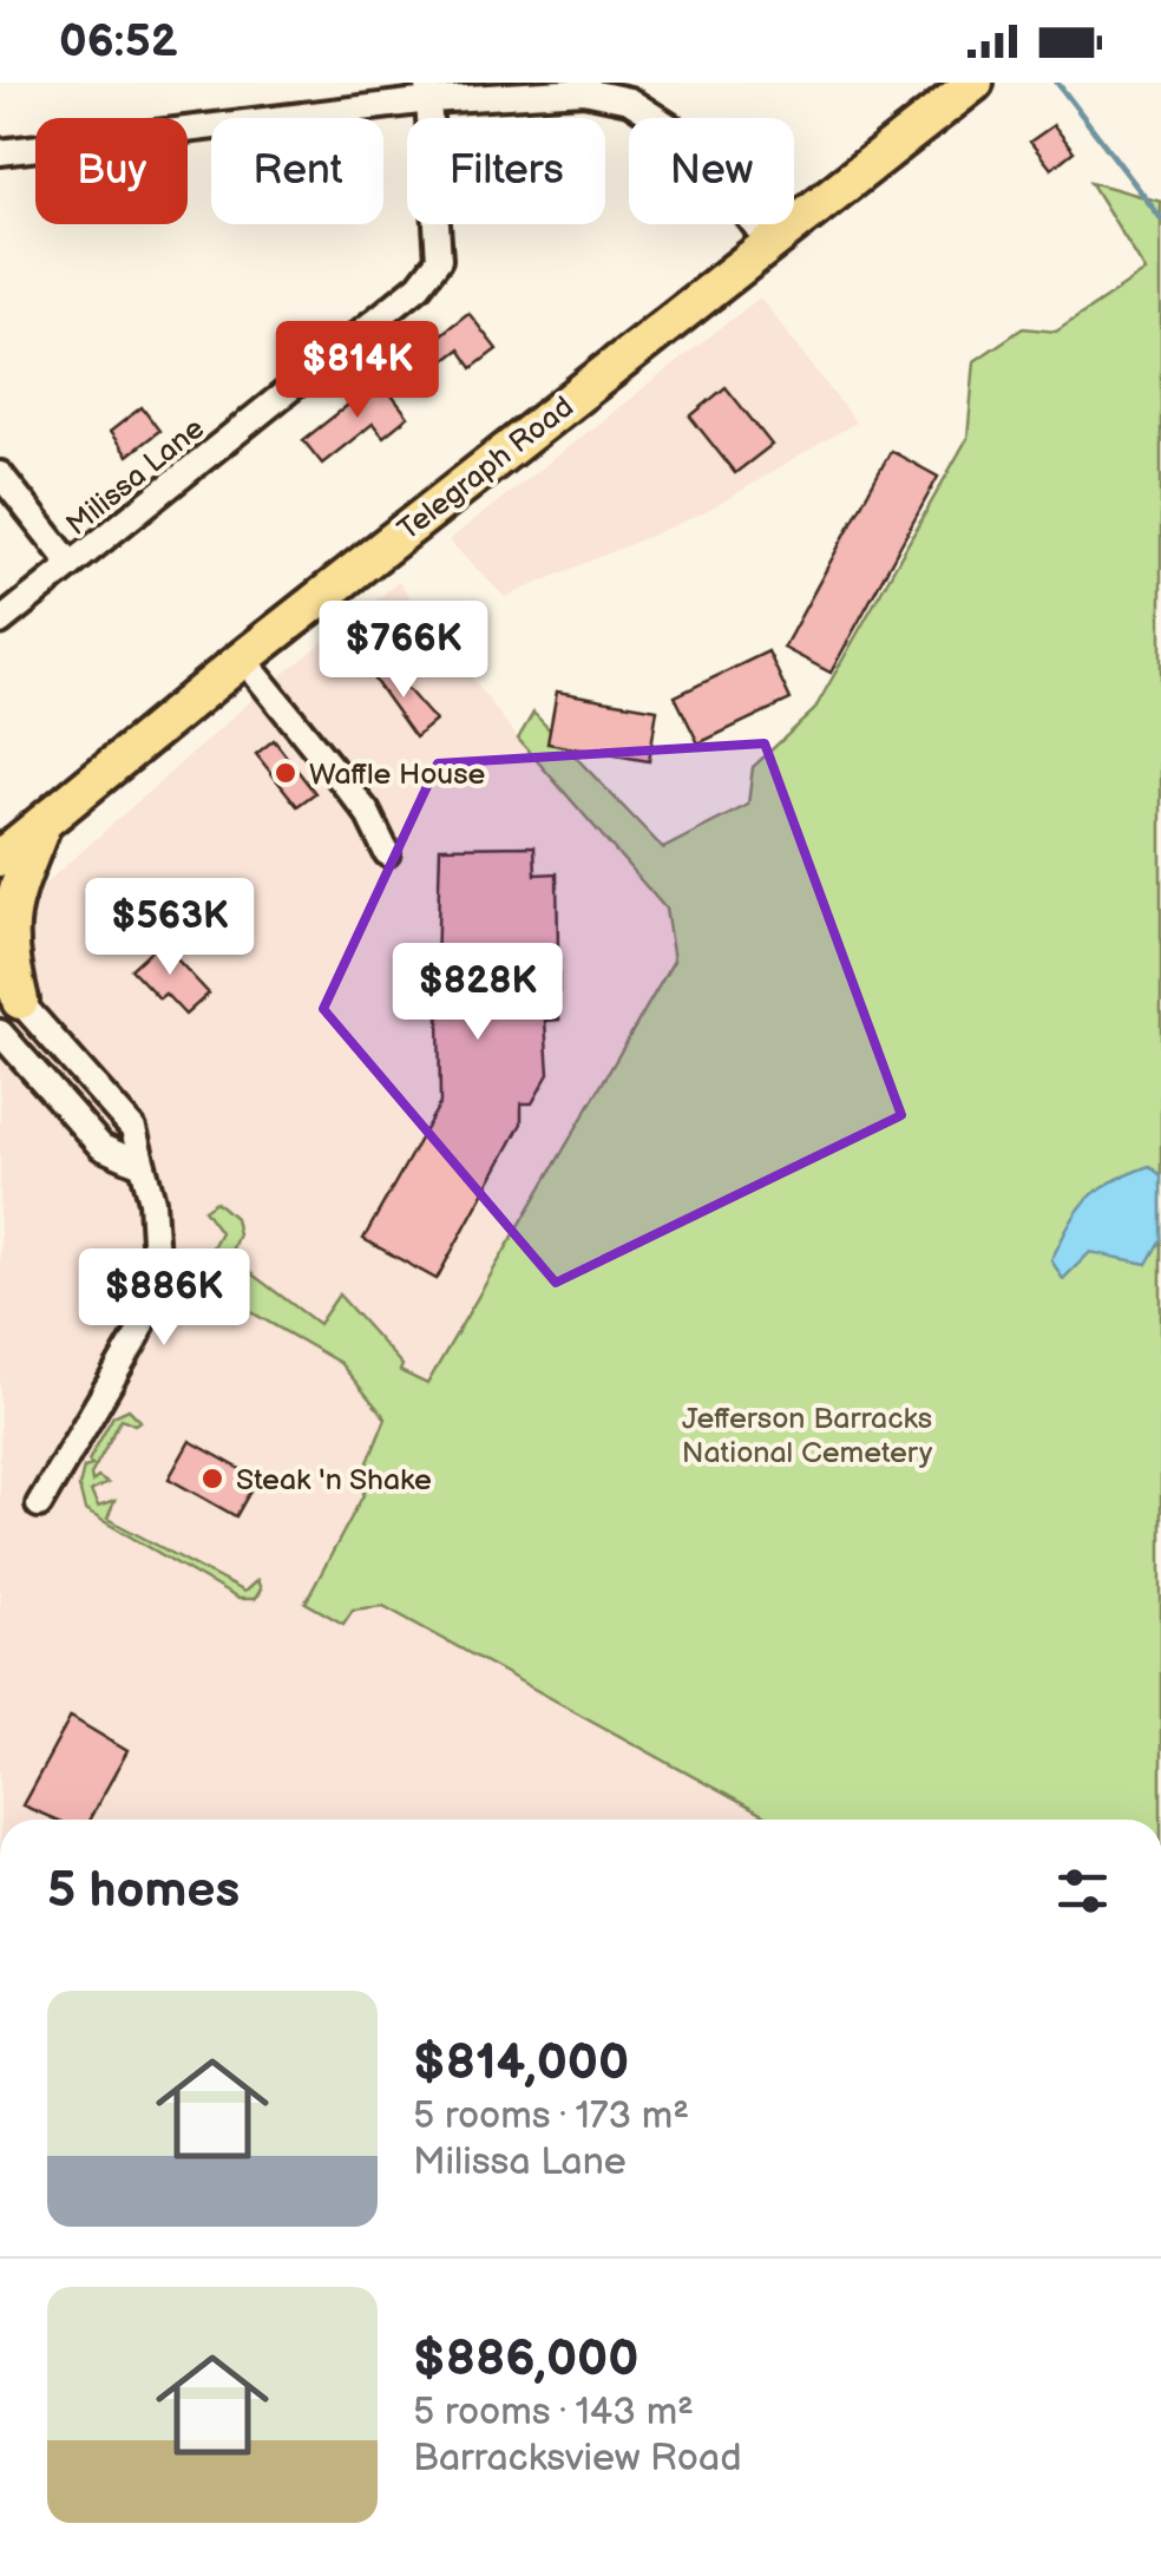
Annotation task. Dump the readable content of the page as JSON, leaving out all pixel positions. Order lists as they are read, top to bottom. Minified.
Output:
{"streets":{"main road":["Telegraph Road"],"street":["Milissa Lane"]},"parks":["Jefferson Barracks National Cemetery"],"places":["Waffle House","Steak 'n Shake"],"page":{"status":"06:52","chip":["Buy","Rent","Filters","New"],"price":["$814K","$766K","$563K","$828K","$886K"],"heading":"5 homes","list":[{"name":"$814,000","note":"5 rooms · 173 m² · Milissa Lane"},{"name":"$886,000","note":"5 rooms · 143 m² · Barracksview Road"}]}}
